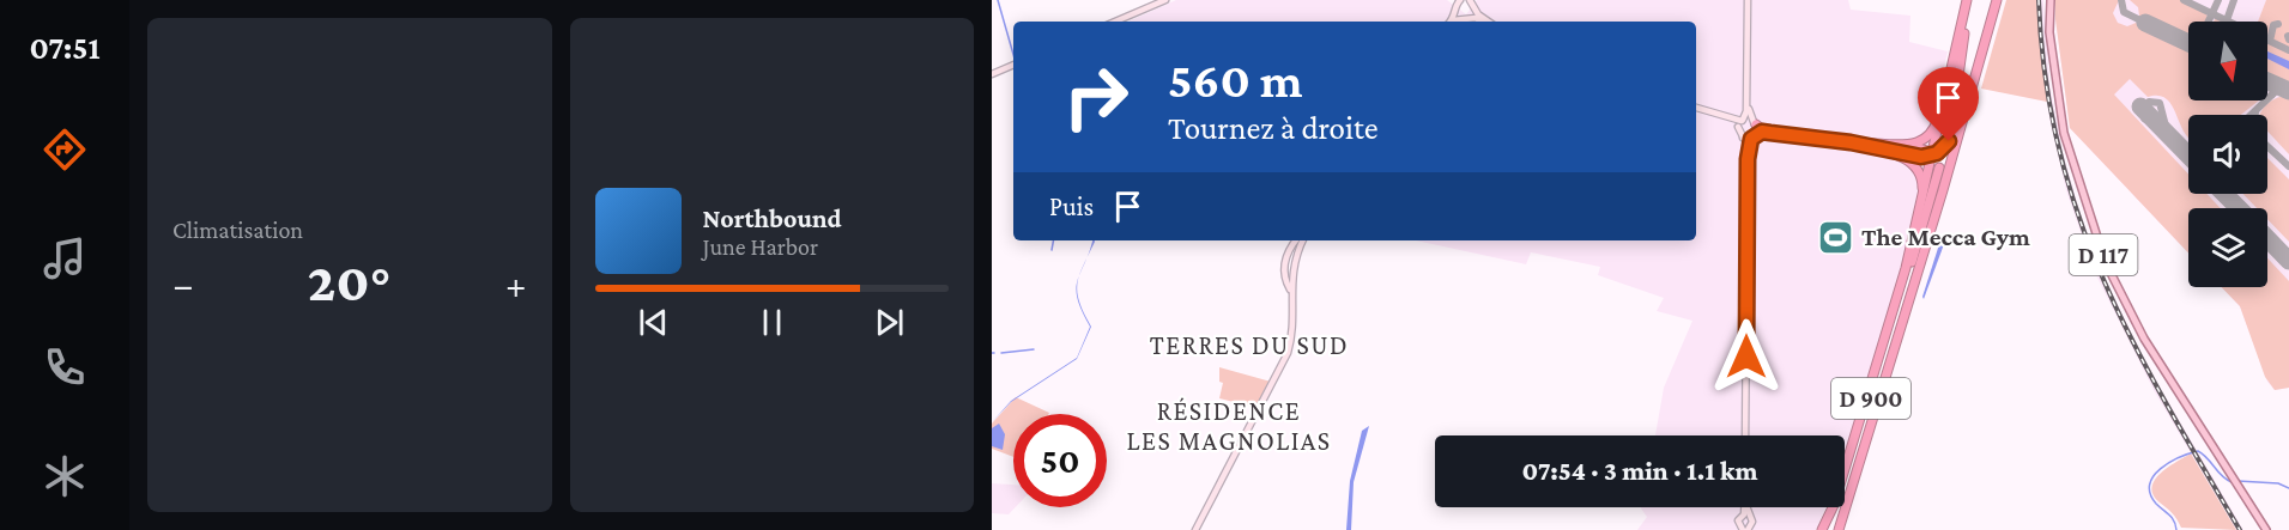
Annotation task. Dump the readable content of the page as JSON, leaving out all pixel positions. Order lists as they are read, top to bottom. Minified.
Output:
{"streets":{"highway":["D 900"],"main road":["D 117"]},"districts":["TERRES DU SUD","RÉSIDENCE LES MAGNOLIAS"],"places":{"sports":["The Mecca Gym"]},"north":"bottom","page":{"tabs":"07:51","tile":"Climatisation","turn":["560 m","Tournez à droite"],"then":"Puis","song":["Northbound","June Harbor"],"heat":["−","20°","+"],"limit":"50","trip":"07:54 · 3 min · 1.1 km"}}
